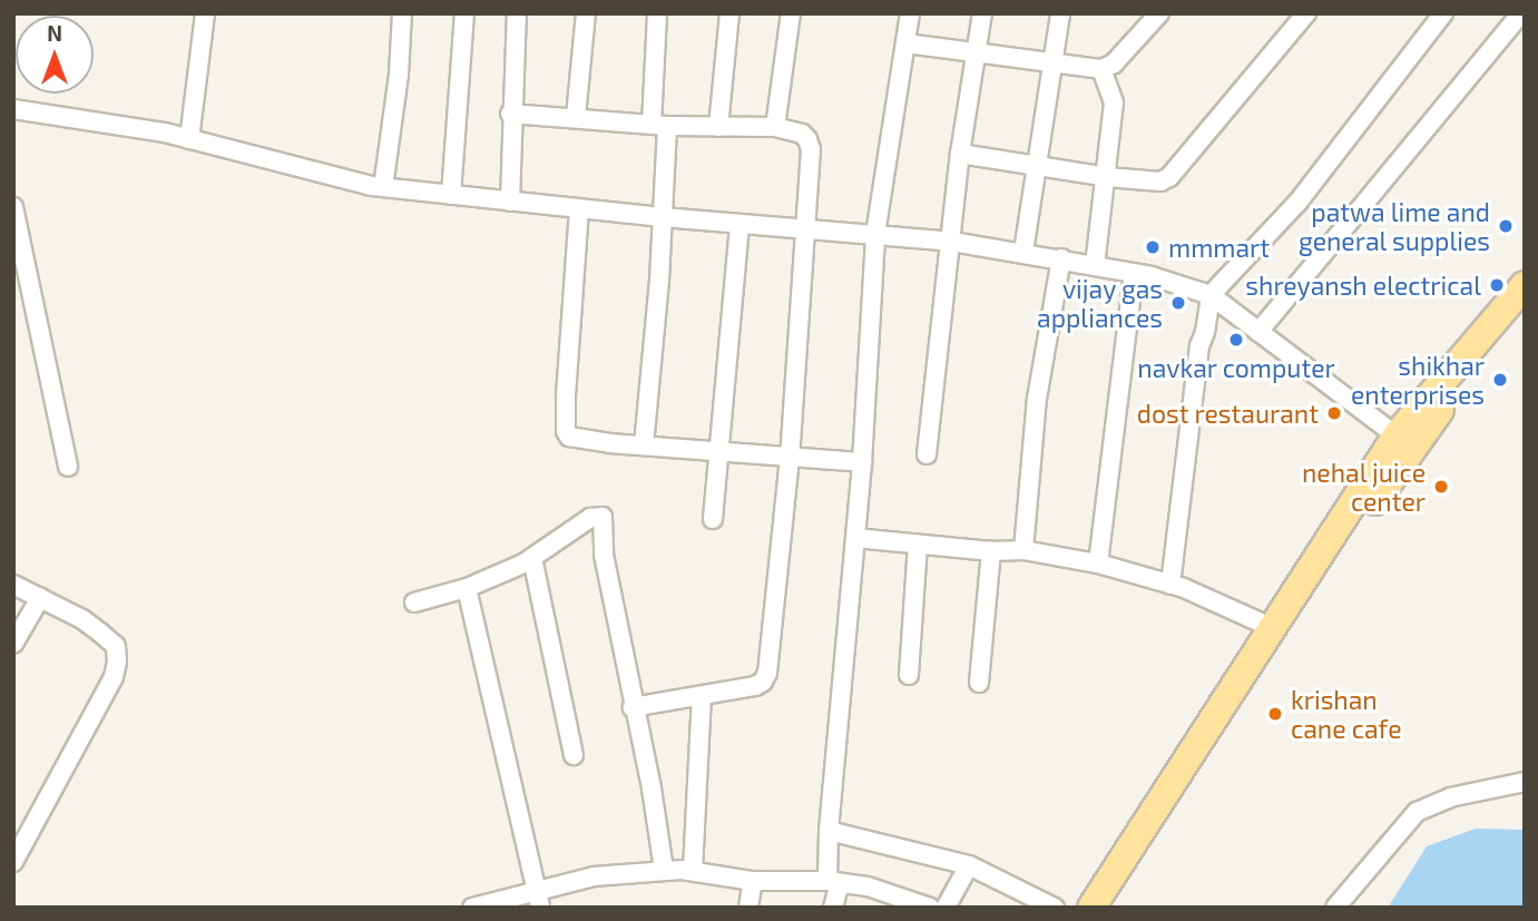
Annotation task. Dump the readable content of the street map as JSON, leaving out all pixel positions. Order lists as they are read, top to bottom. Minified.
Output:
{"places":["patwa lime and general supplies","mmmart","shreyansh electrical","vijay gas appliances","navkar computer","shikhar enterprises","dost restaurant","nehal juice center","krishan cane cafe"],"north":"top"}
